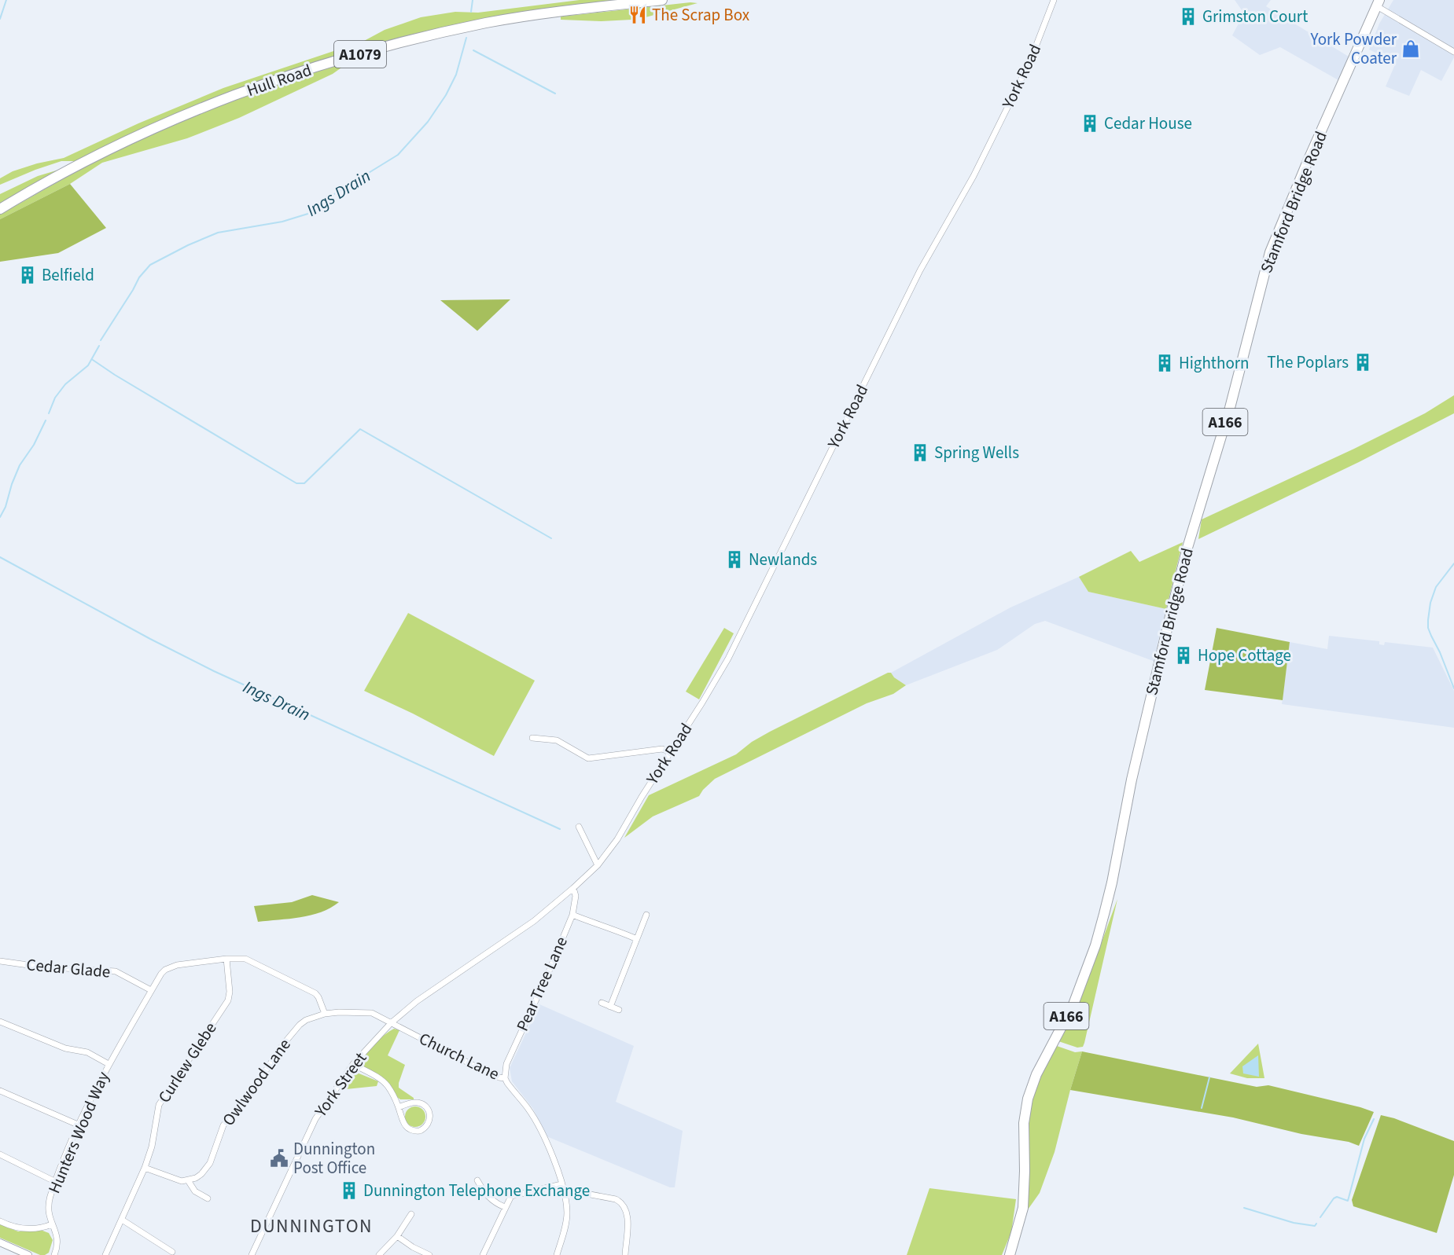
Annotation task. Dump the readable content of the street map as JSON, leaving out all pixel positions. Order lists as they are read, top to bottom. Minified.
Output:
{"streets":{"highway":["A1079","Hull Road","Stamford Bridge Road","A166"],"street":["York Road","Cedar Glade","Pear Tree Lane","Church Lane","Curlew Glebe","Owlwood Lane","York Street","Hunters Wood Way"]},"crossings":[["Cedar Glade","Hunters Wood Way"],["Pear Tree Lane","Church Lane"],["Church Lane","Owlwood Lane"],["Church Lane","York Street"],["Owlwood Lane","York Street"]],"districts":["DUNNINGTON"],"water":["Ings Drain"],"places":{"restaurant":["The Scrap Box"],"building":["Grimston Court","Cedar House","Belfield","The Poplars","Highthorn","Spring Wells","Newlands","Hope Cottage","Dunnington Telephone Exchange"],"shop":["York Powder Coater"],"public building":["Dunnington Post Office"]}}
